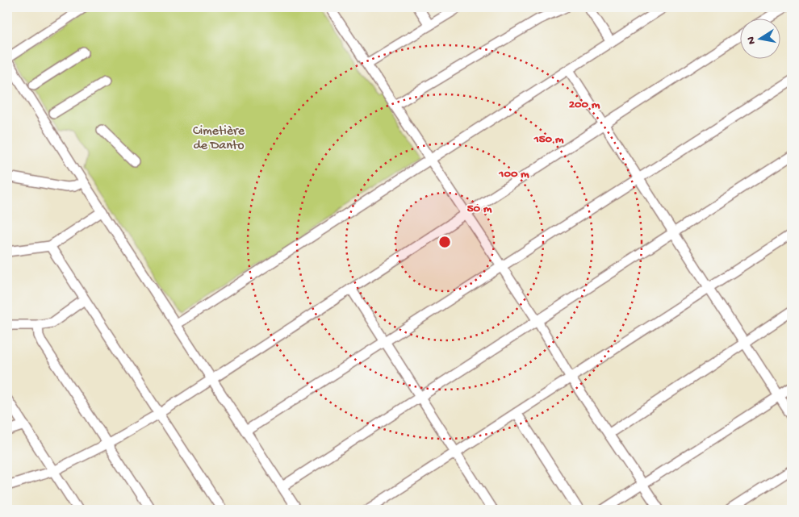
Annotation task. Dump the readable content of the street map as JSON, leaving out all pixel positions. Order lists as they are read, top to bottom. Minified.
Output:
{"parks":["Cimetière de Danto"],"north":"left","rings":["200 m","150 m","100 m","50 m"]}
